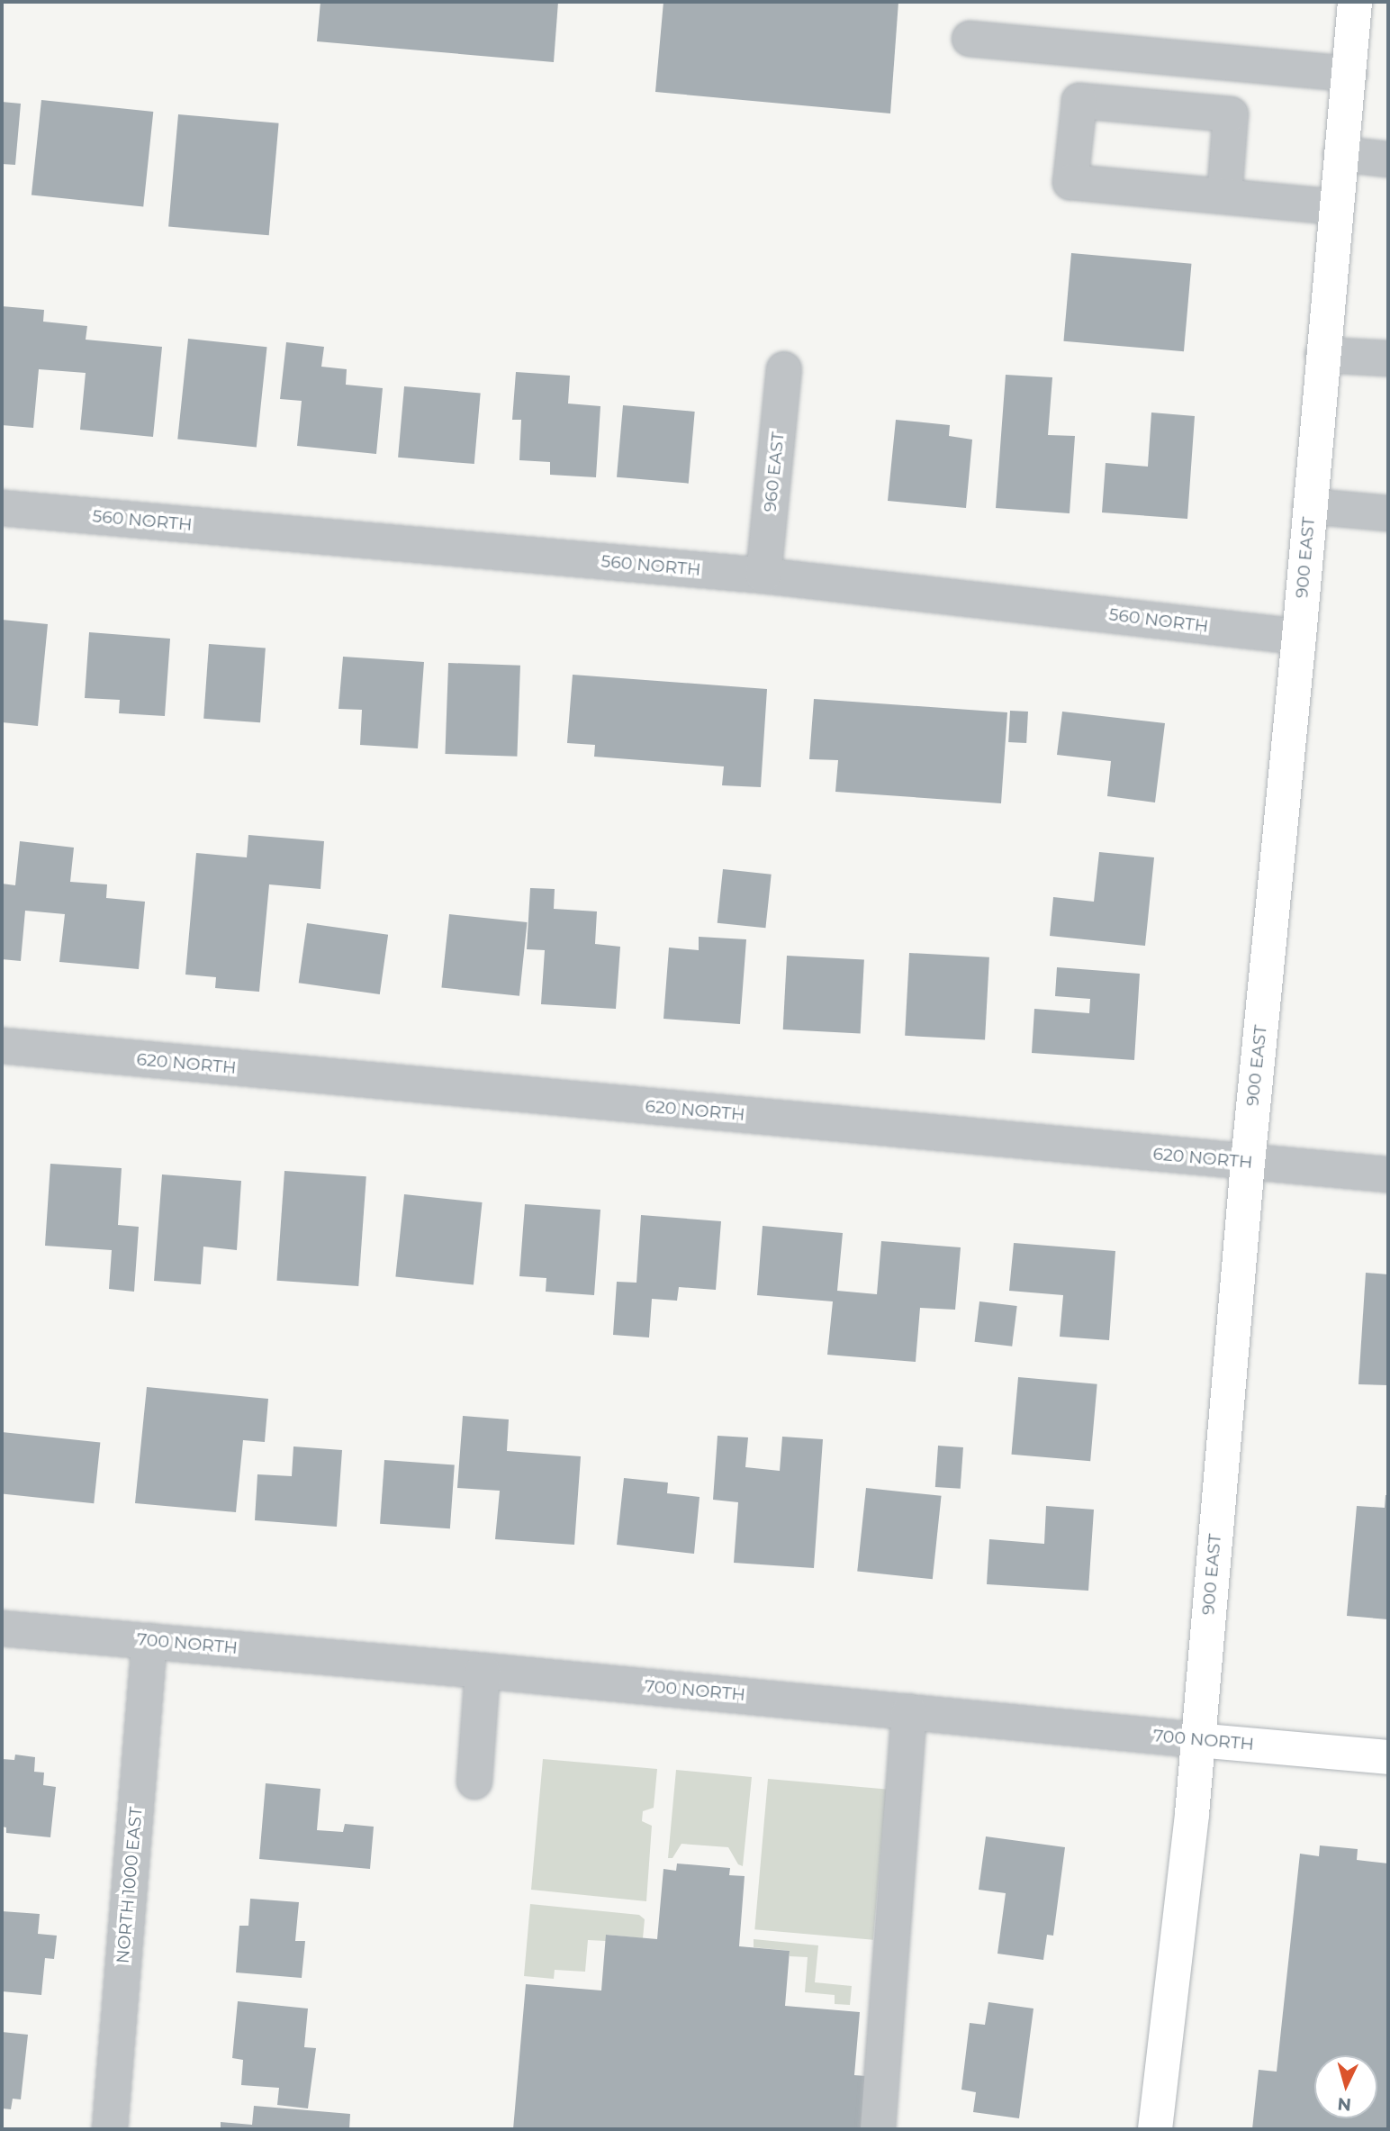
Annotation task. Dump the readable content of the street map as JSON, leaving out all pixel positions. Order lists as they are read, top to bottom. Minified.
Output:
{"streets":{"main road":["900 EAST","700 NORTH"],"street":["960 EAST","560 NORTH","620 NORTH","NORTH 1000 EAST"]},"crossings":[["960 EAST","560 NORTH"],["560 NORTH","900 EAST"],["900 EAST","620 NORTH"],["900 EAST","700 NORTH"],["700 NORTH","NORTH 1000 EAST"]],"north":"bottom"}
